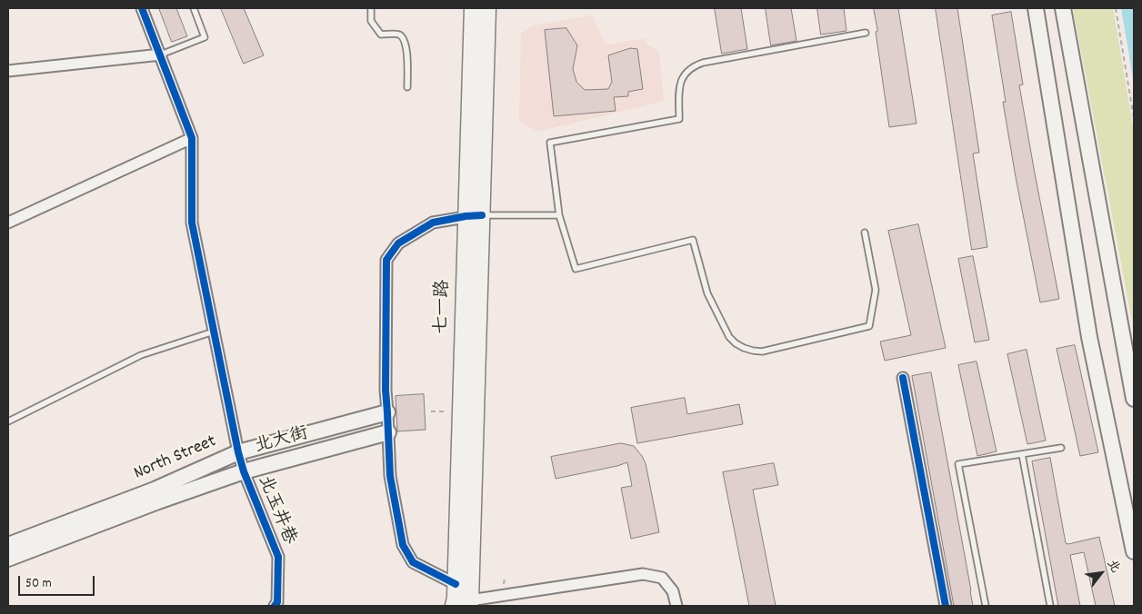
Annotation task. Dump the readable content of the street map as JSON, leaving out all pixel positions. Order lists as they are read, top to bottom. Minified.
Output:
{"streets":{"main road":["七一路","北大街","North Street"],"street":["北玉井巷"]},"crossings":[["北大街","北玉井巷"],["North Street","北玉井巷"]],"scale_bar":"50 m","north":"top right"}
